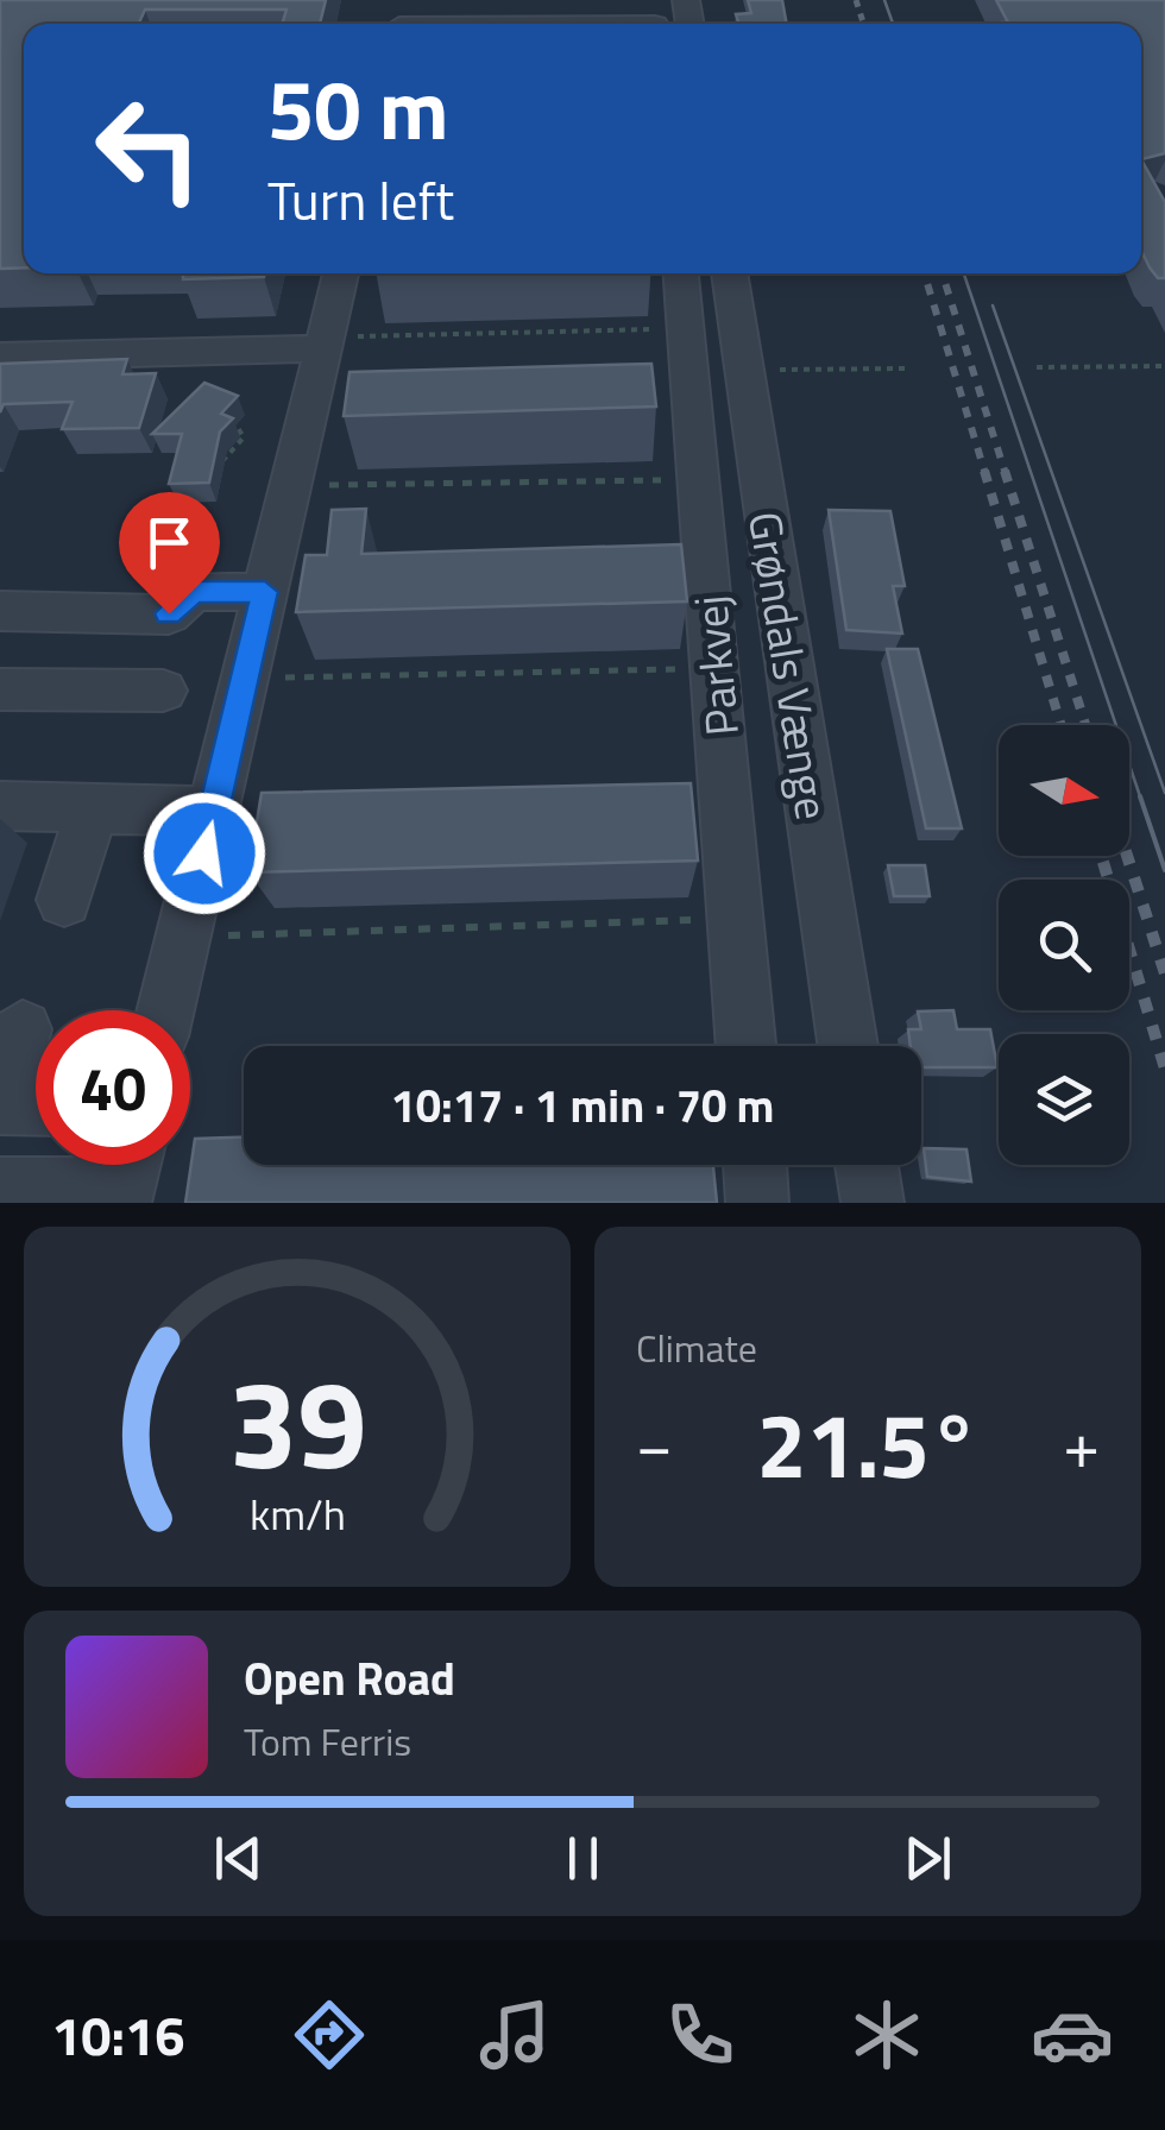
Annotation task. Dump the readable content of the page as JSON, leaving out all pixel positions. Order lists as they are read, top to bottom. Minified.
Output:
{"streets":{"street":["Parkvej","Grøndals Vænge"]},"north":"right","page":{"turn":["50 m","Turn left"],"limit":"40","trip":"10:17 · 1 min · 70 m","tile":"Climate","heat":["−","21.5°","+"],"song":["Open Road","Tom Ferris"],"tabs":"10:16","gauge":["39","km/h"]}}
